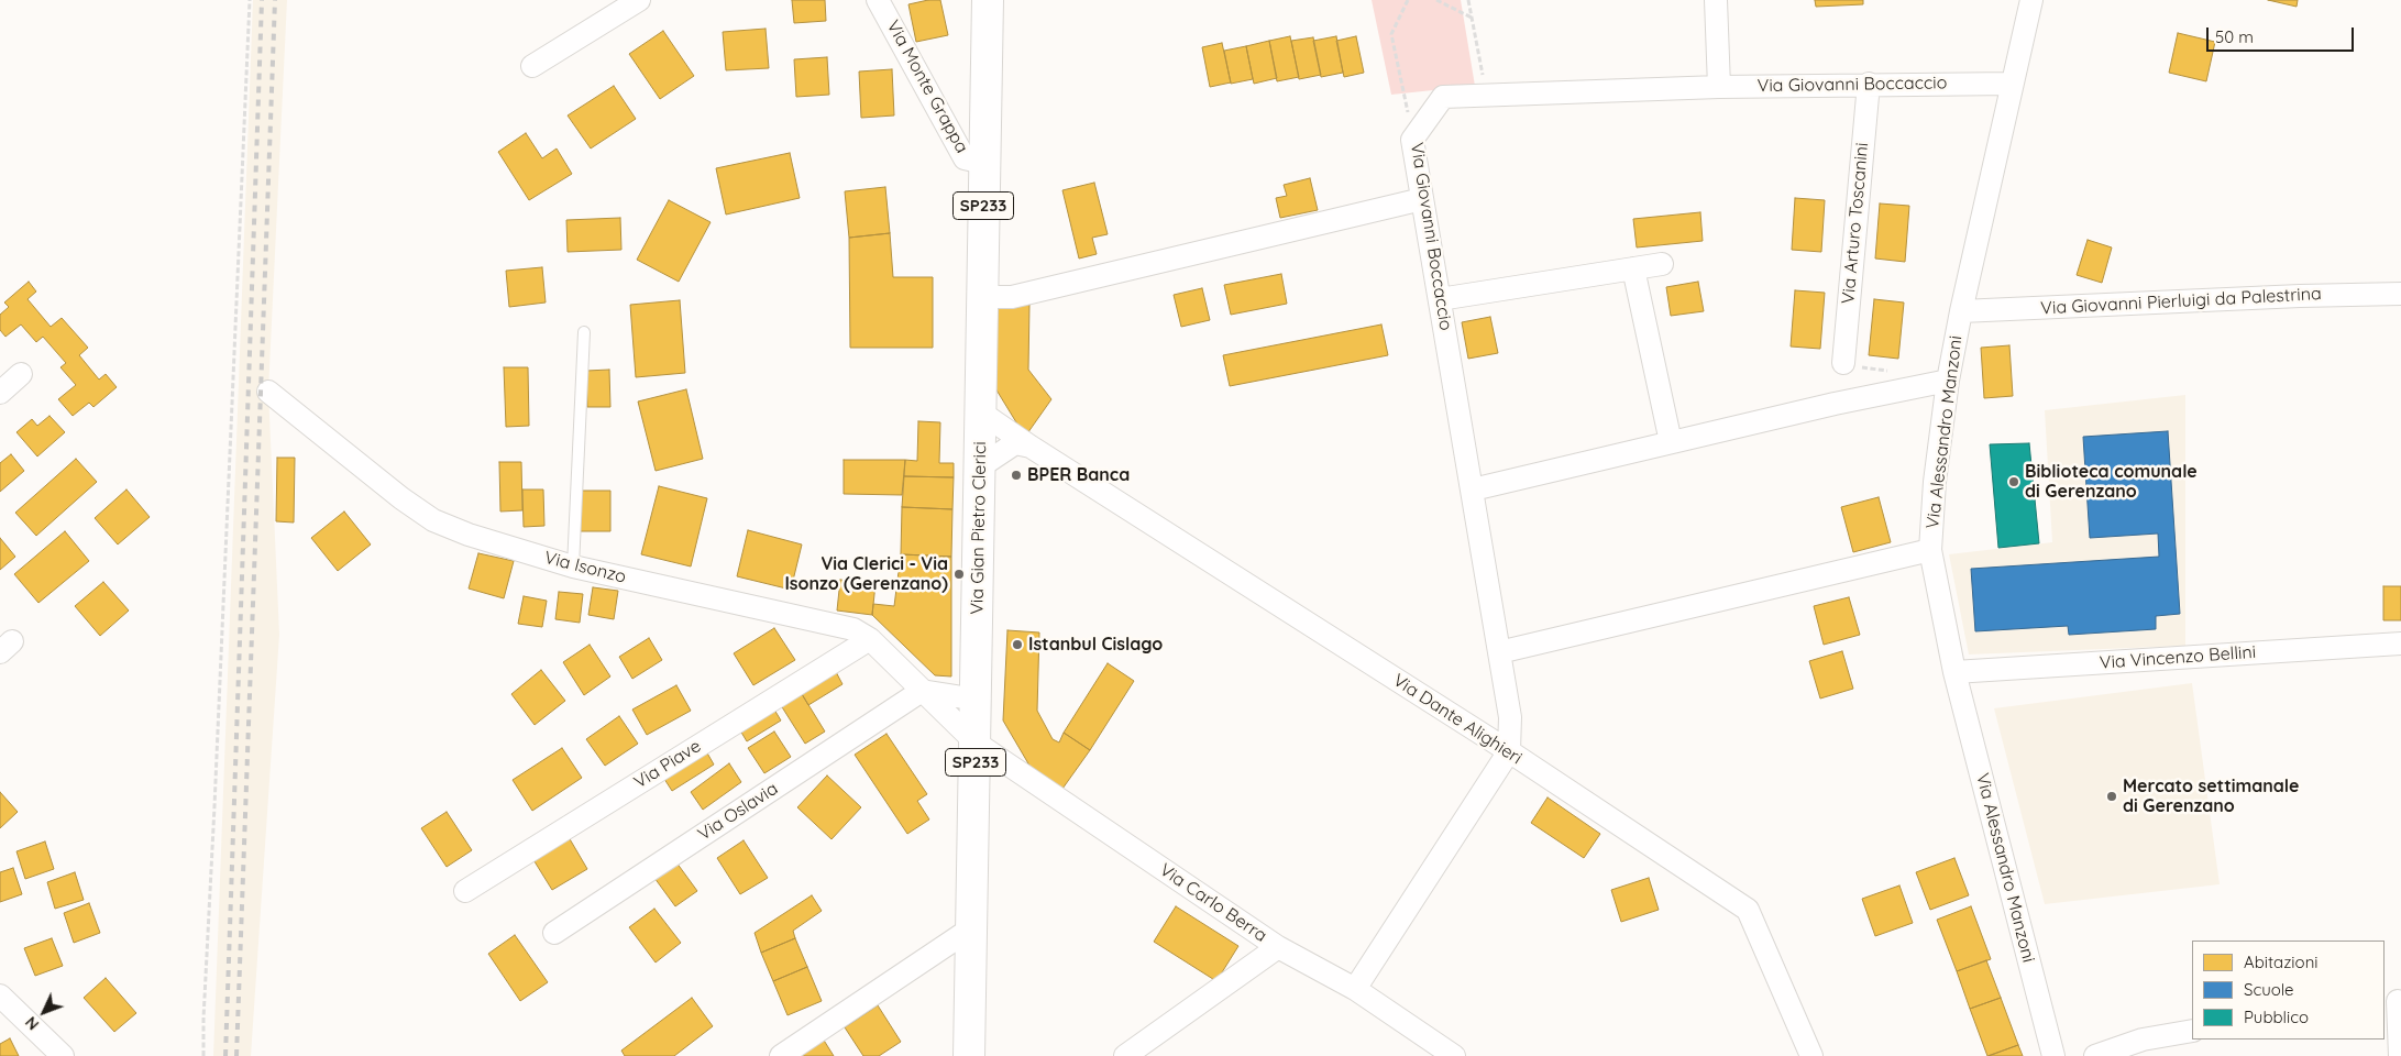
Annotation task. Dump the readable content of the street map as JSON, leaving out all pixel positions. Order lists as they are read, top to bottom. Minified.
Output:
{"streets":{"main road":["SP233","Via Gian Pietro Clerici"],"street":["Via Giovanni Boccaccio","Via Monte Grappa","Via Arturo Toscanini","Via Giovanni Pierluigi da Palestrina","Via Alessandro Manzoni","Via Isonzo","Via Vincenzo Bellini","Via Dante Alighieri","Via Piave","Via Oslavia","Via Carlo Berra"]},"crossings":[["Via Giovanni Boccaccio","Via Arturo Toscanini"],["Via Giovanni Boccaccio","Via Alessandro Manzoni"],["Via Giovanni Boccaccio","Via Dante Alighieri"],["Via Monte Grappa","Via Gian Pietro Clerici"],["Via Giovanni Pierluigi da Palestrina","Via Alessandro Manzoni"],["Via Alessandro Manzoni","Via Vincenzo Bellini"],["Via Gian Pietro Clerici","Via Isonzo"],["Via Gian Pietro Clerici","Via Dante Alighieri"],["Via Gian Pietro Clerici","Via Carlo Berra"],["Via Isonzo","Via Piave"],["Via Isonzo","Via Oslavia"],["Via Isonzo","Via Carlo Berra"]],"places":["BPER Banca","Biblioteca comunale di Gerenzano","Via Clerici - Via Isonzo (Gerenzano)","Istanbul Cislago","Mercato settimanale di Gerenzano"],"legend":["Abitazioni","Scuole","Pubblico"],"scale_bar":"50 m","north":"bottom left"}
